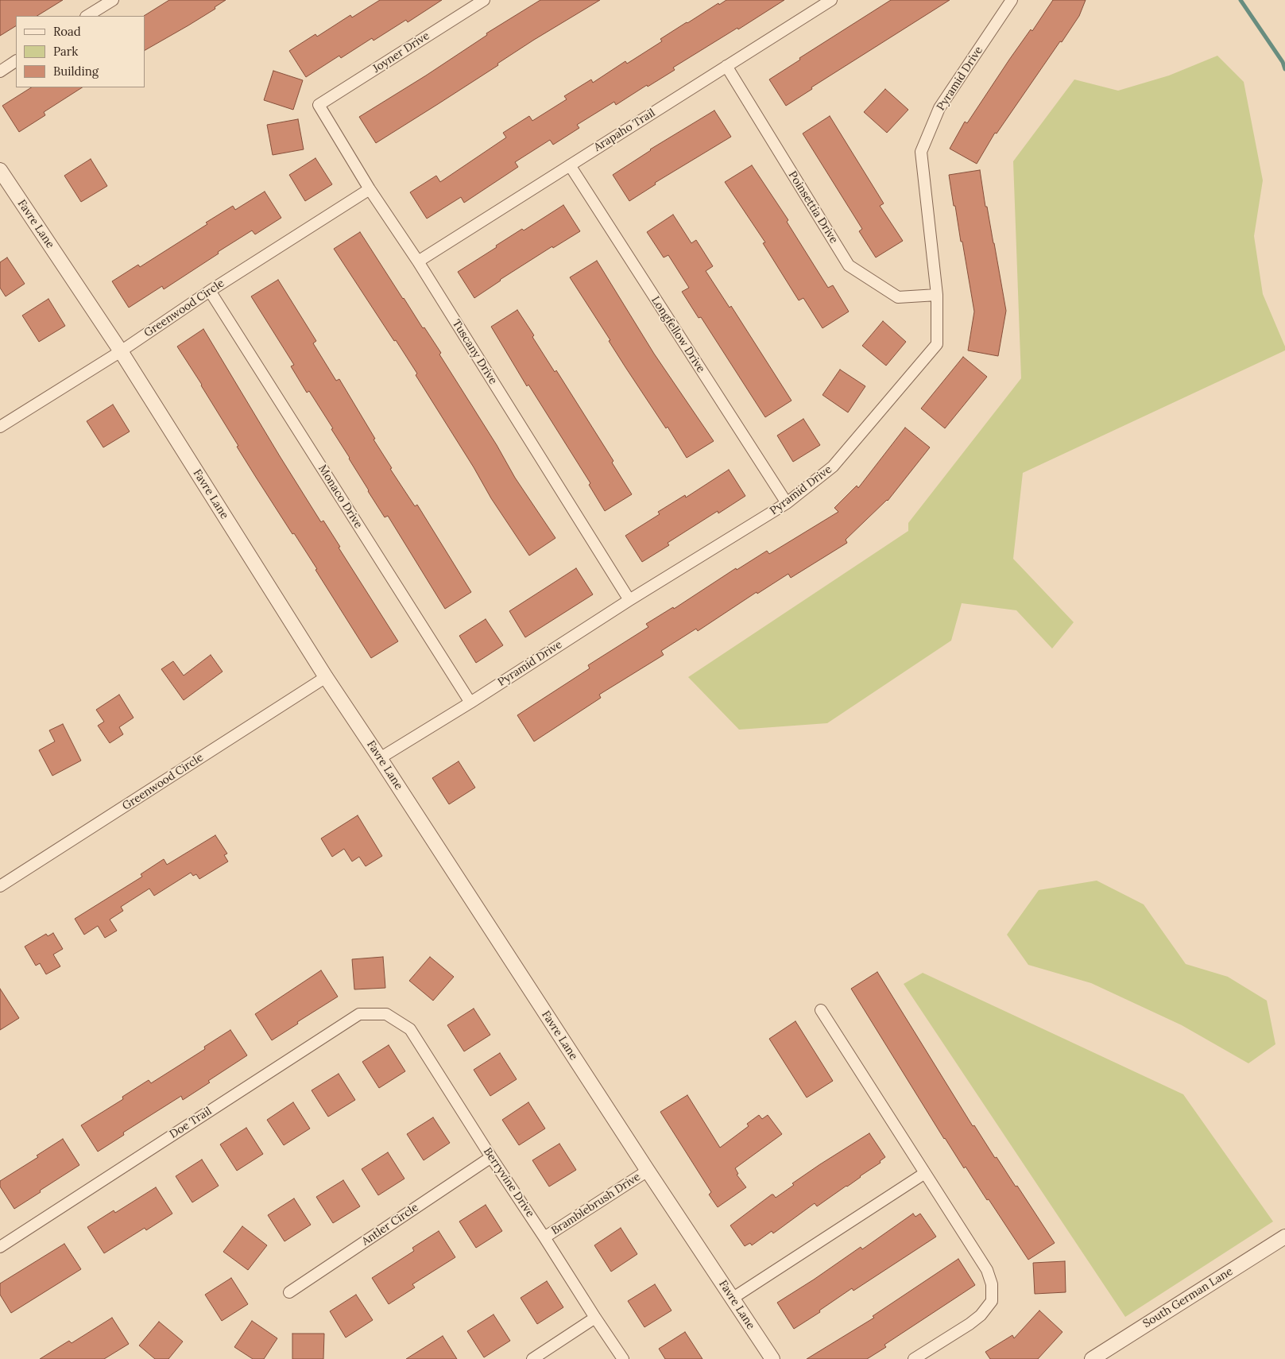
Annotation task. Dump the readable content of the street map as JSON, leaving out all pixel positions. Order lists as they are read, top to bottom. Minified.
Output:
{"streets":{"street":["Joyner Drive","Pyramid Drive","Arapaho Trail","Poinsettia Drive","Favre Lane","Greenwood Circle","Longfellow Drive","Tuscany Drive","Monaco Drive","Doe Trail","Berryvine Drive","Bramblebrush Drive","Antler Circle","South German Lane"]},"crossings":[["Joyner Drive","Tuscany Drive"],["Pyramid Drive","Poinsettia Drive"],["Pyramid Drive","Favre Lane"],["Pyramid Drive","Longfellow Drive"],["Pyramid Drive","Tuscany Drive"],["Pyramid Drive","Monaco Drive"],["Arapaho Trail","Poinsettia Drive"],["Arapaho Trail","Longfellow Drive"],["Arapaho Trail","Tuscany Drive"],["Favre Lane","Greenwood Circle"],["Favre Lane","Bramblebrush Drive"],["Greenwood Circle","Tuscany Drive"],["Greenwood Circle","Monaco Drive"],["Doe Trail","Berryvine Drive"],["Berryvine Drive","Bramblebrush Drive"],["Berryvine Drive","Antler Circle"]],"legend":["Road","Park","Building"]}
